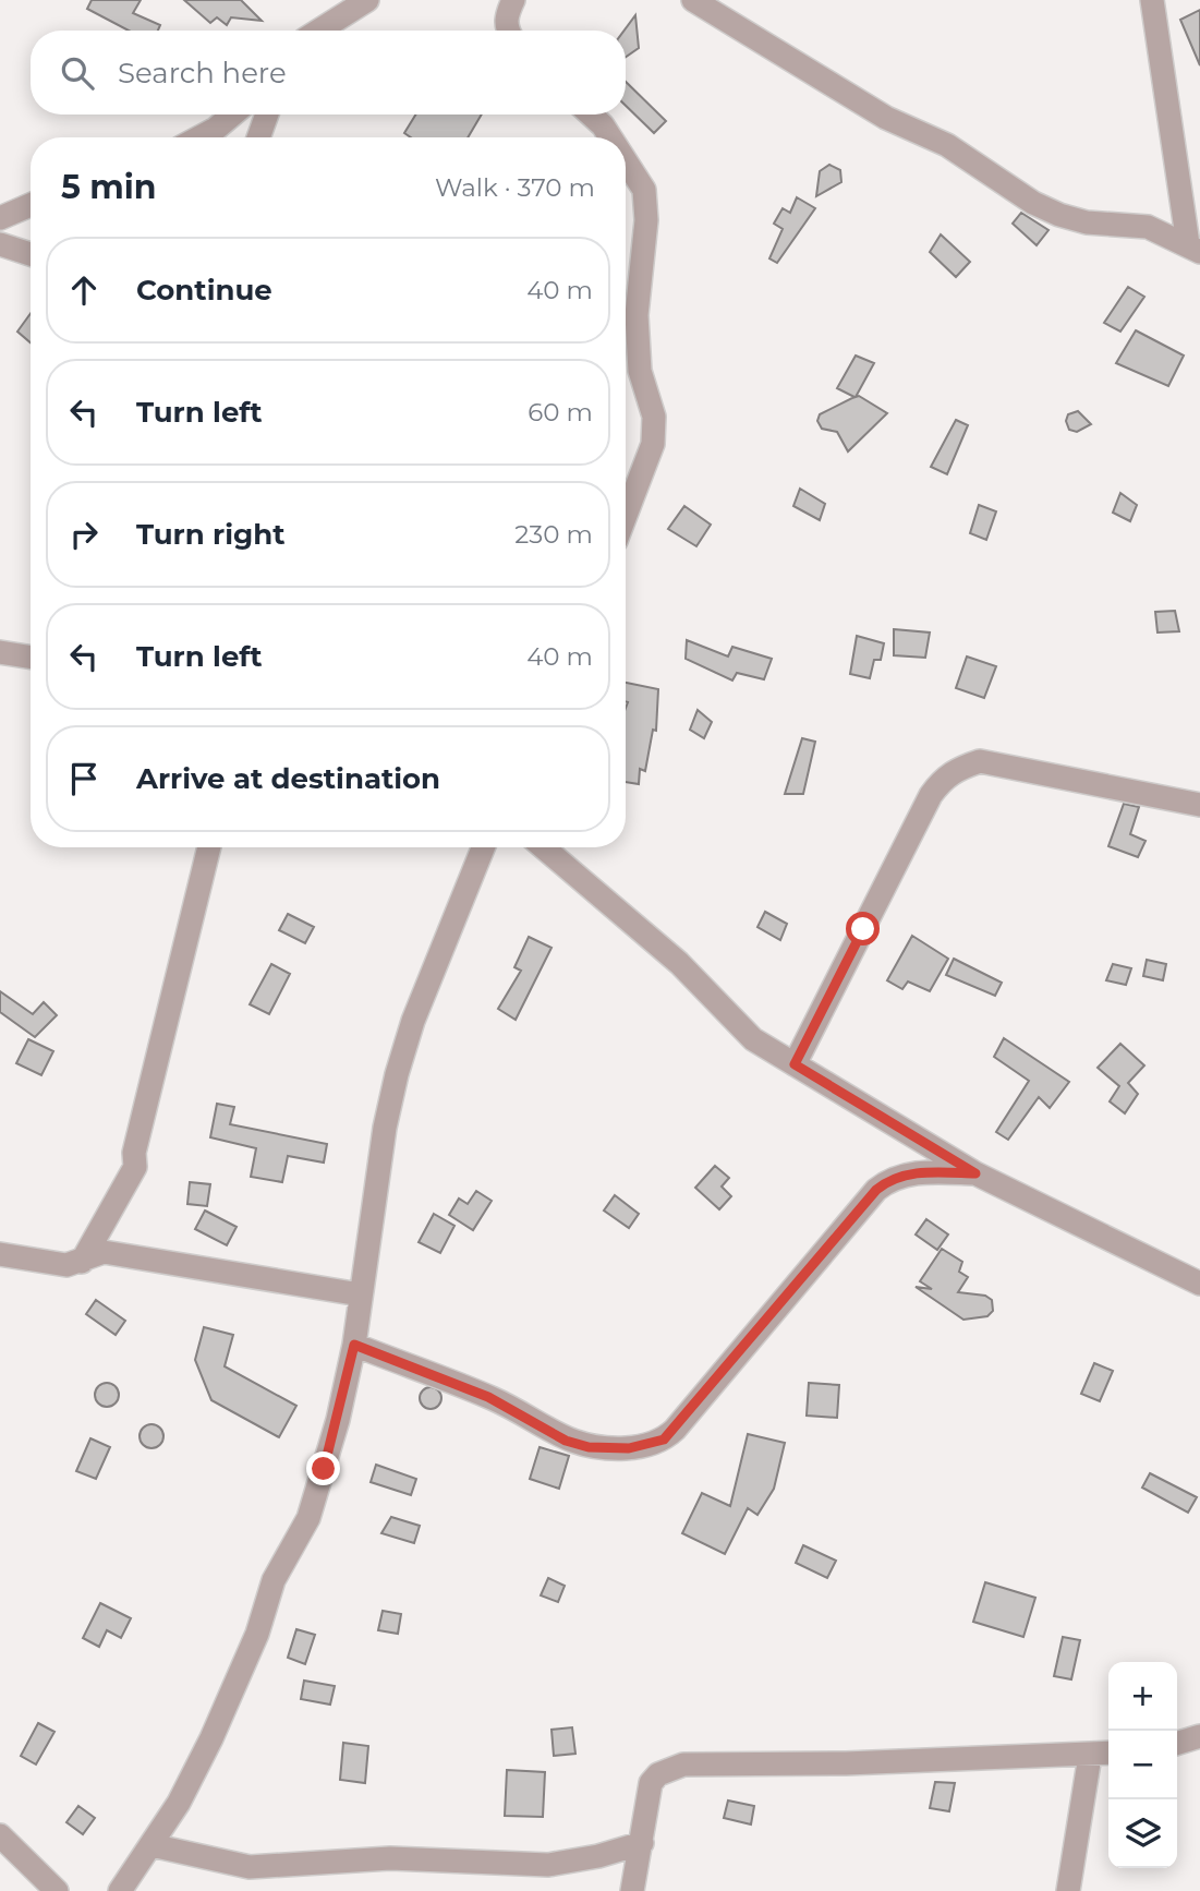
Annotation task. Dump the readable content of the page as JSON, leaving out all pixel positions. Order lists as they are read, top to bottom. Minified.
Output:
{"page":{"search":"Search here","heading":["5 min","Walk · 370 m"],"list":[["Continue","40 m"],["Turn left","60 m"],["Turn right","230 m"],["Turn left","40 m"],"Arrive at destination"],"map_buttons":["+","−"]}}
